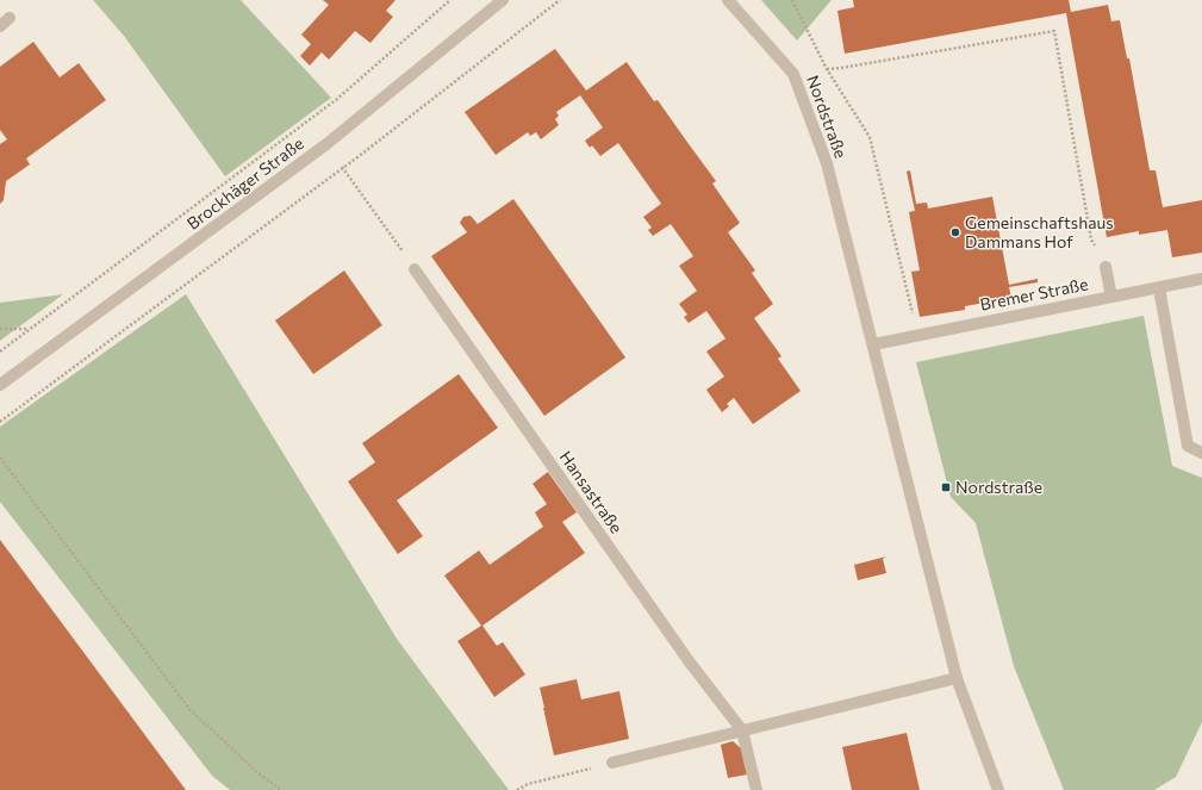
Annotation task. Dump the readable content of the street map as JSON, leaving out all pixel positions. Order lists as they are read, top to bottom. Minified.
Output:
{"streets":{"street":["Nordstraße","Brockhäger Straße","Bremer Straße","Hansastraße"]},"crossings":[["Nordstraße","Bremer Straße"]],"places":{"other":["Gemeinschaftshaus Dammans Hof"],"transit":["Nordstraße"]}}
